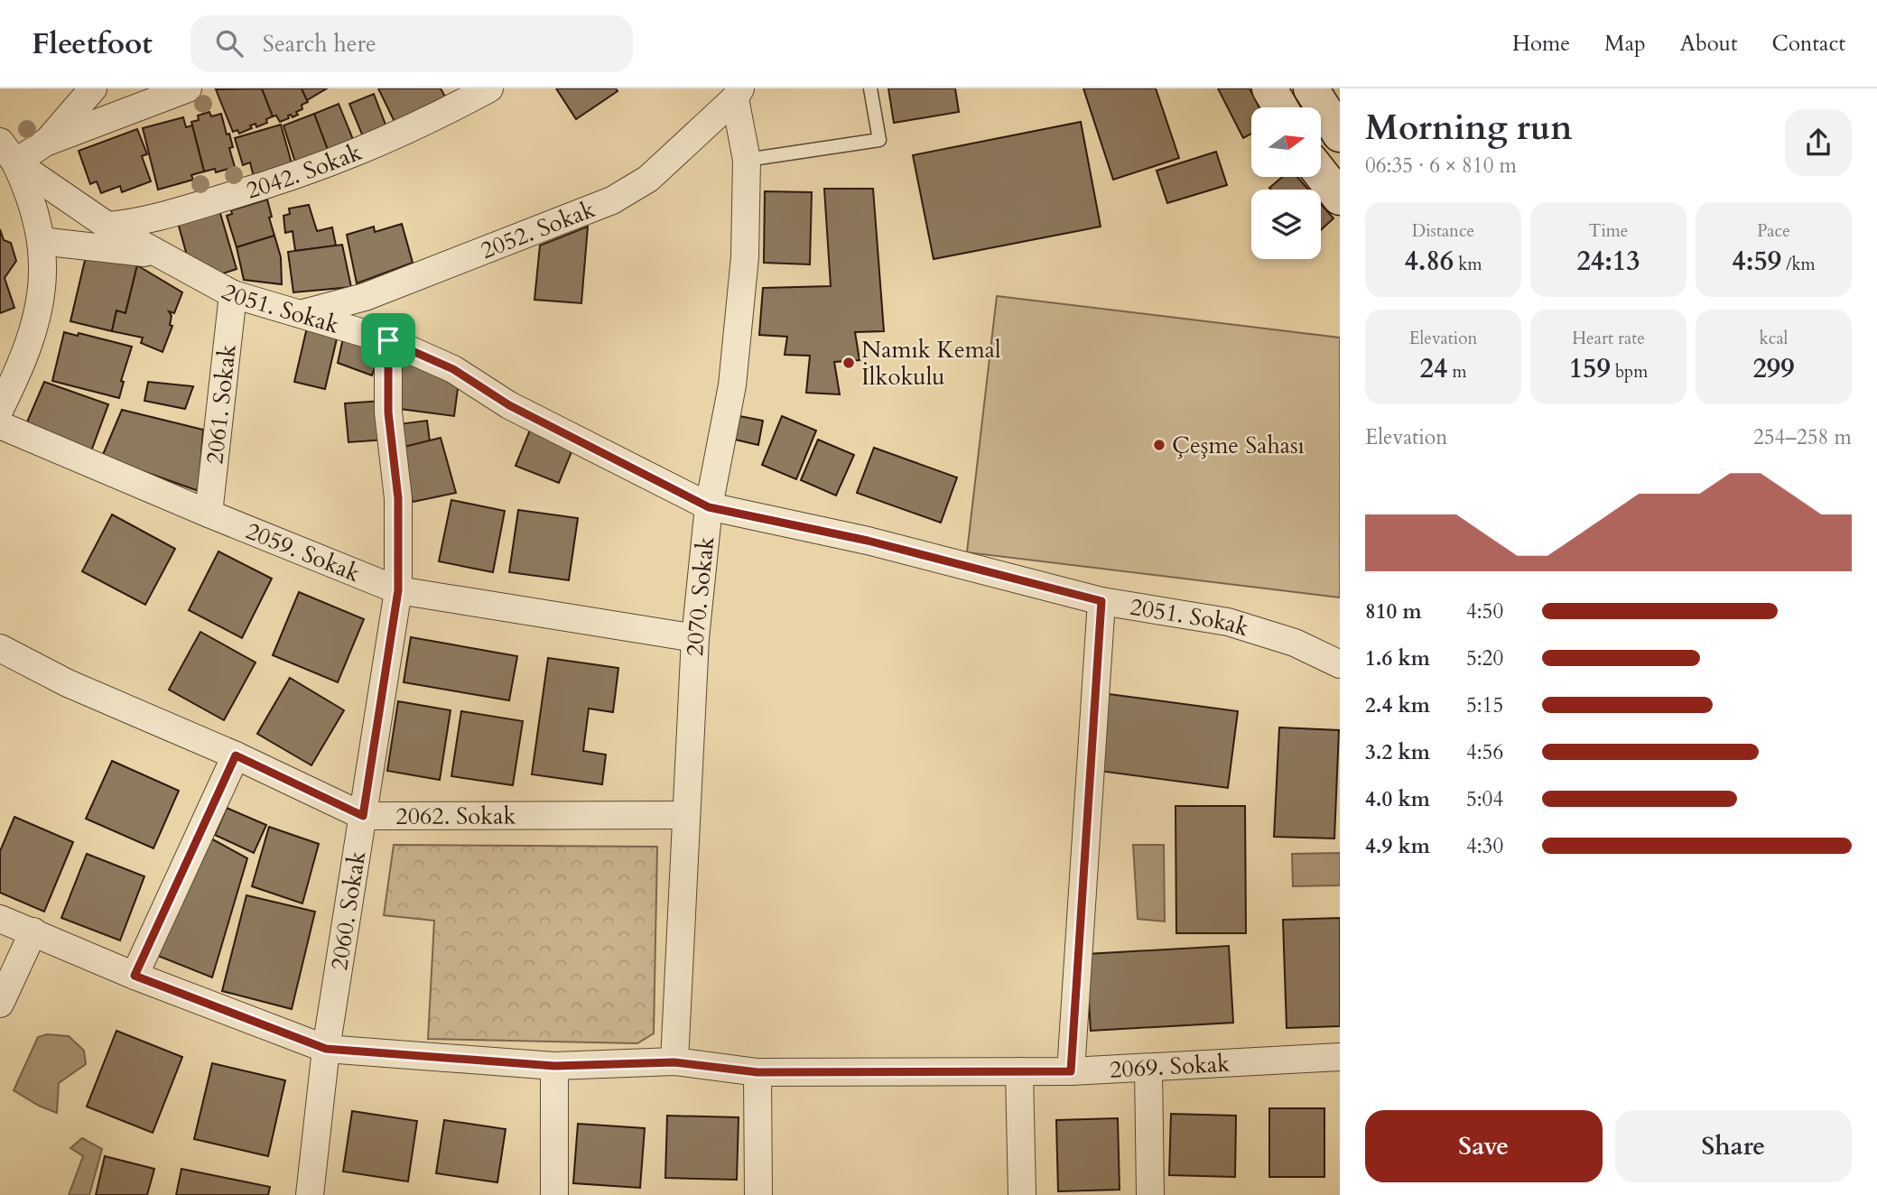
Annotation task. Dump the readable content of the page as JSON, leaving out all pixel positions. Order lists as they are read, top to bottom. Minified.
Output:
{"streets":{"street":["2042. Sokak","2052. Sokak","2051. Sokak","2061. Sokak","2059. Sokak","2070. Sokak","2062. Sokak","2060. Sokak","2069. Sokak"]},"crossings":[["2042. Sokak","2051. Sokak"],["2052. Sokak","2051. Sokak"],["2052. Sokak","2070. Sokak"],["2051. Sokak","2061. Sokak"],["2051. Sokak","2070. Sokak"],["2051. Sokak","2060. Sokak"],["2061. Sokak","2059. Sokak"],["2059. Sokak","2070. Sokak"],["2059. Sokak","2060. Sokak"],["2070. Sokak","2062. Sokak"],["2070. Sokak","2069. Sokak"],["2062. Sokak","2060. Sokak"],["2060. Sokak","2069. Sokak"]],"places":["Namık Kemal İlkokulu","Çeşme Sahası"],"north":"right","page":{"header":"Fleetfoot","search":"Search here","nav":["Home","Map","About","Contact"],"heading":["Morning run","06:35 · 6 × 810 m"],"stats":[["Distance","4.86 km"],["Time","24:13"],["Pace","4:59 /km"],["Elevation","24 m"],["Heart rate","159 bpm"],["kcal","299"]],"chart":["Elevation","254–258 m"],"list":[{"name":"810 m","note":"4:50"},{"name":"1.6 km","note":"5:20"},{"name":"2.4 km","note":"5:15"},{"name":"3.2 km","note":"4:56"},{"name":"4.0 km","note":"5:04"},{"name":"4.9 km","note":"4:30"}],"buttons":["Save","Share"]}}
